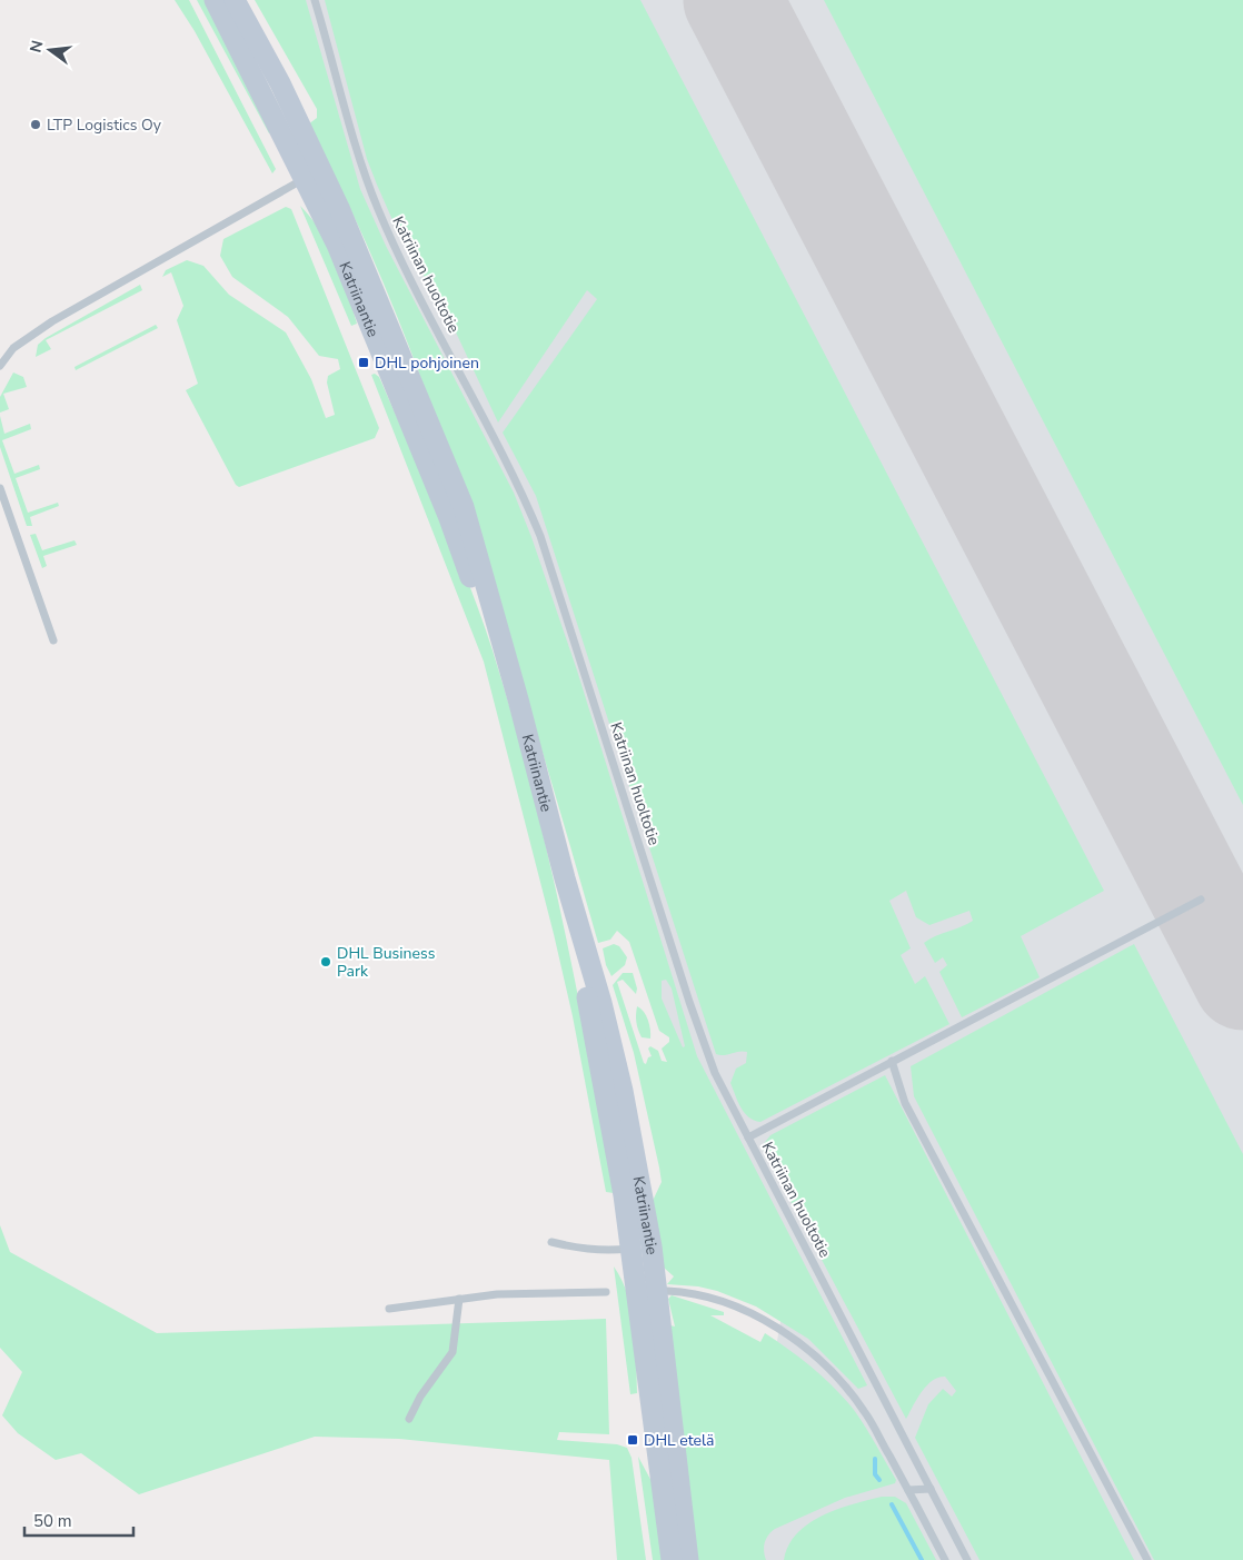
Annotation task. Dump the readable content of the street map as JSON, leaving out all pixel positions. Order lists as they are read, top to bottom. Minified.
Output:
{"streets":{"main road":["Katriinantie"],"lane":["Katriinan huoltotie"]},"places":{"other":["LTP Logistics Oy","DHL Business Park"],"transit":["DHL pohjoinen","DHL etelä"]},"scale_bar":"50 m","north":"left"}
